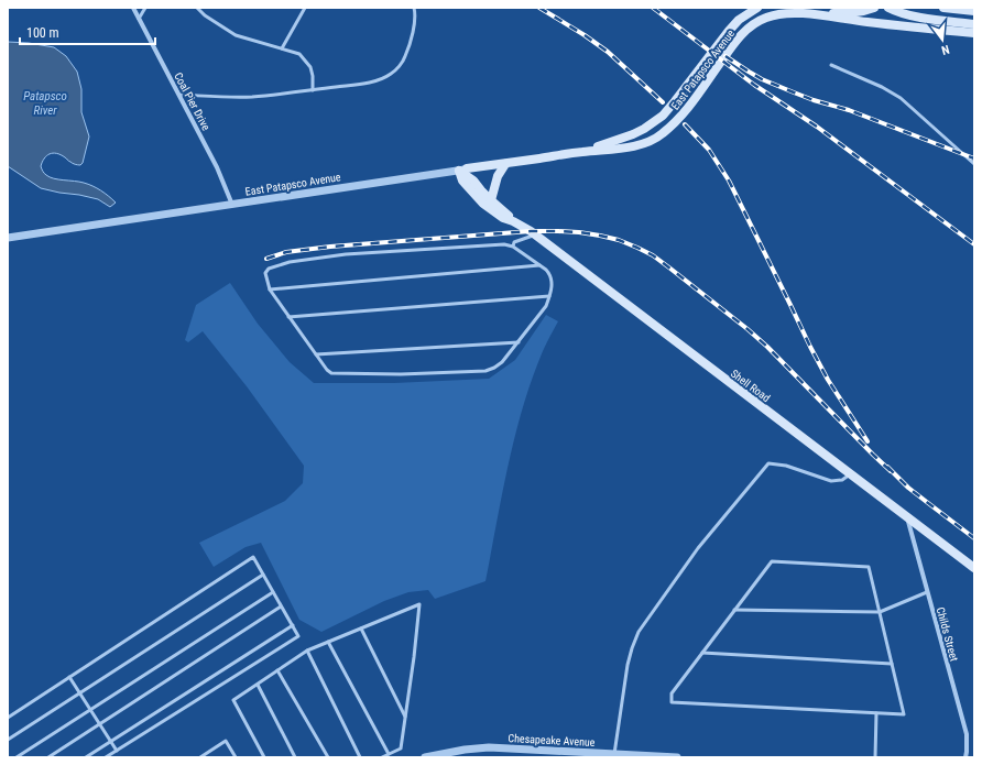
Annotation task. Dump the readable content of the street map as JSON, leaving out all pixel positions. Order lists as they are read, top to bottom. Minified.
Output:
{"streets":{"main road":["East Patapsco Avenue","Shell Road"],"street":["Coal Pier Drive","Childs Street","Chesapeake Avenue"]},"crossings":[["East Patapsco Avenue","Coal Pier Drive"],["East Patapsco Avenue","Shell Road"],["Shell Road","Childs Street"]],"water":["Patapsco River"],"scale_bar":"100 m","north":"bottom"}
